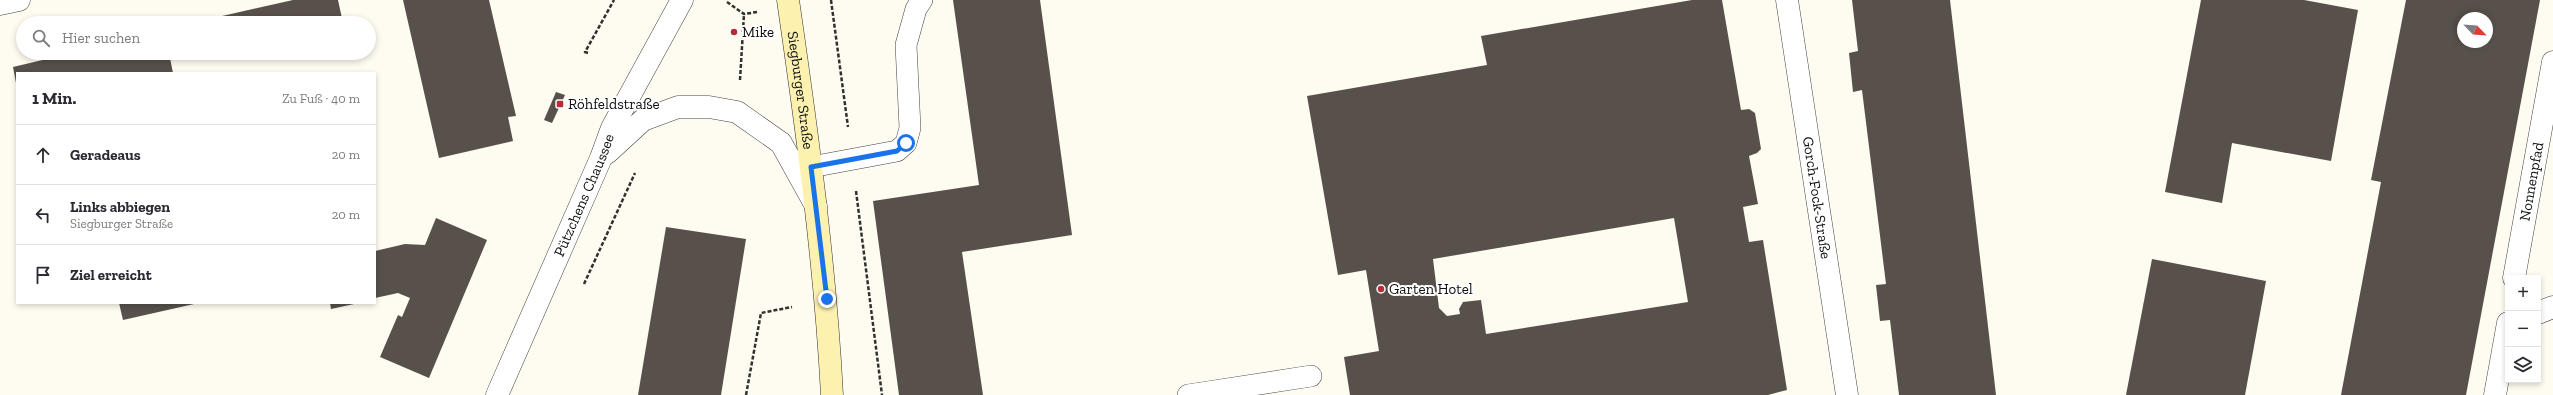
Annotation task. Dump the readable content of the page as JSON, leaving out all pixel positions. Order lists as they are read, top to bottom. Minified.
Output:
{"streets":{"main road":["Siegburger Straße"],"street":["Nonnenpfad","Pützchens Chaussee","Gorch-Fock-Straße"]},"places":{"other":["Mike","Garten Hotel"],"transit":["Röhfeldstraße"]},"north":"bottom right","page":{"search":"Hier suchen","heading":["1 Min.","Zu Fuß · 40 m"],"list":[["Geradeaus","20 m"],["Links abbiegen","Siegburger Straße","20 m"],"Ziel erreicht"],"map_buttons":["+","−"]}}
